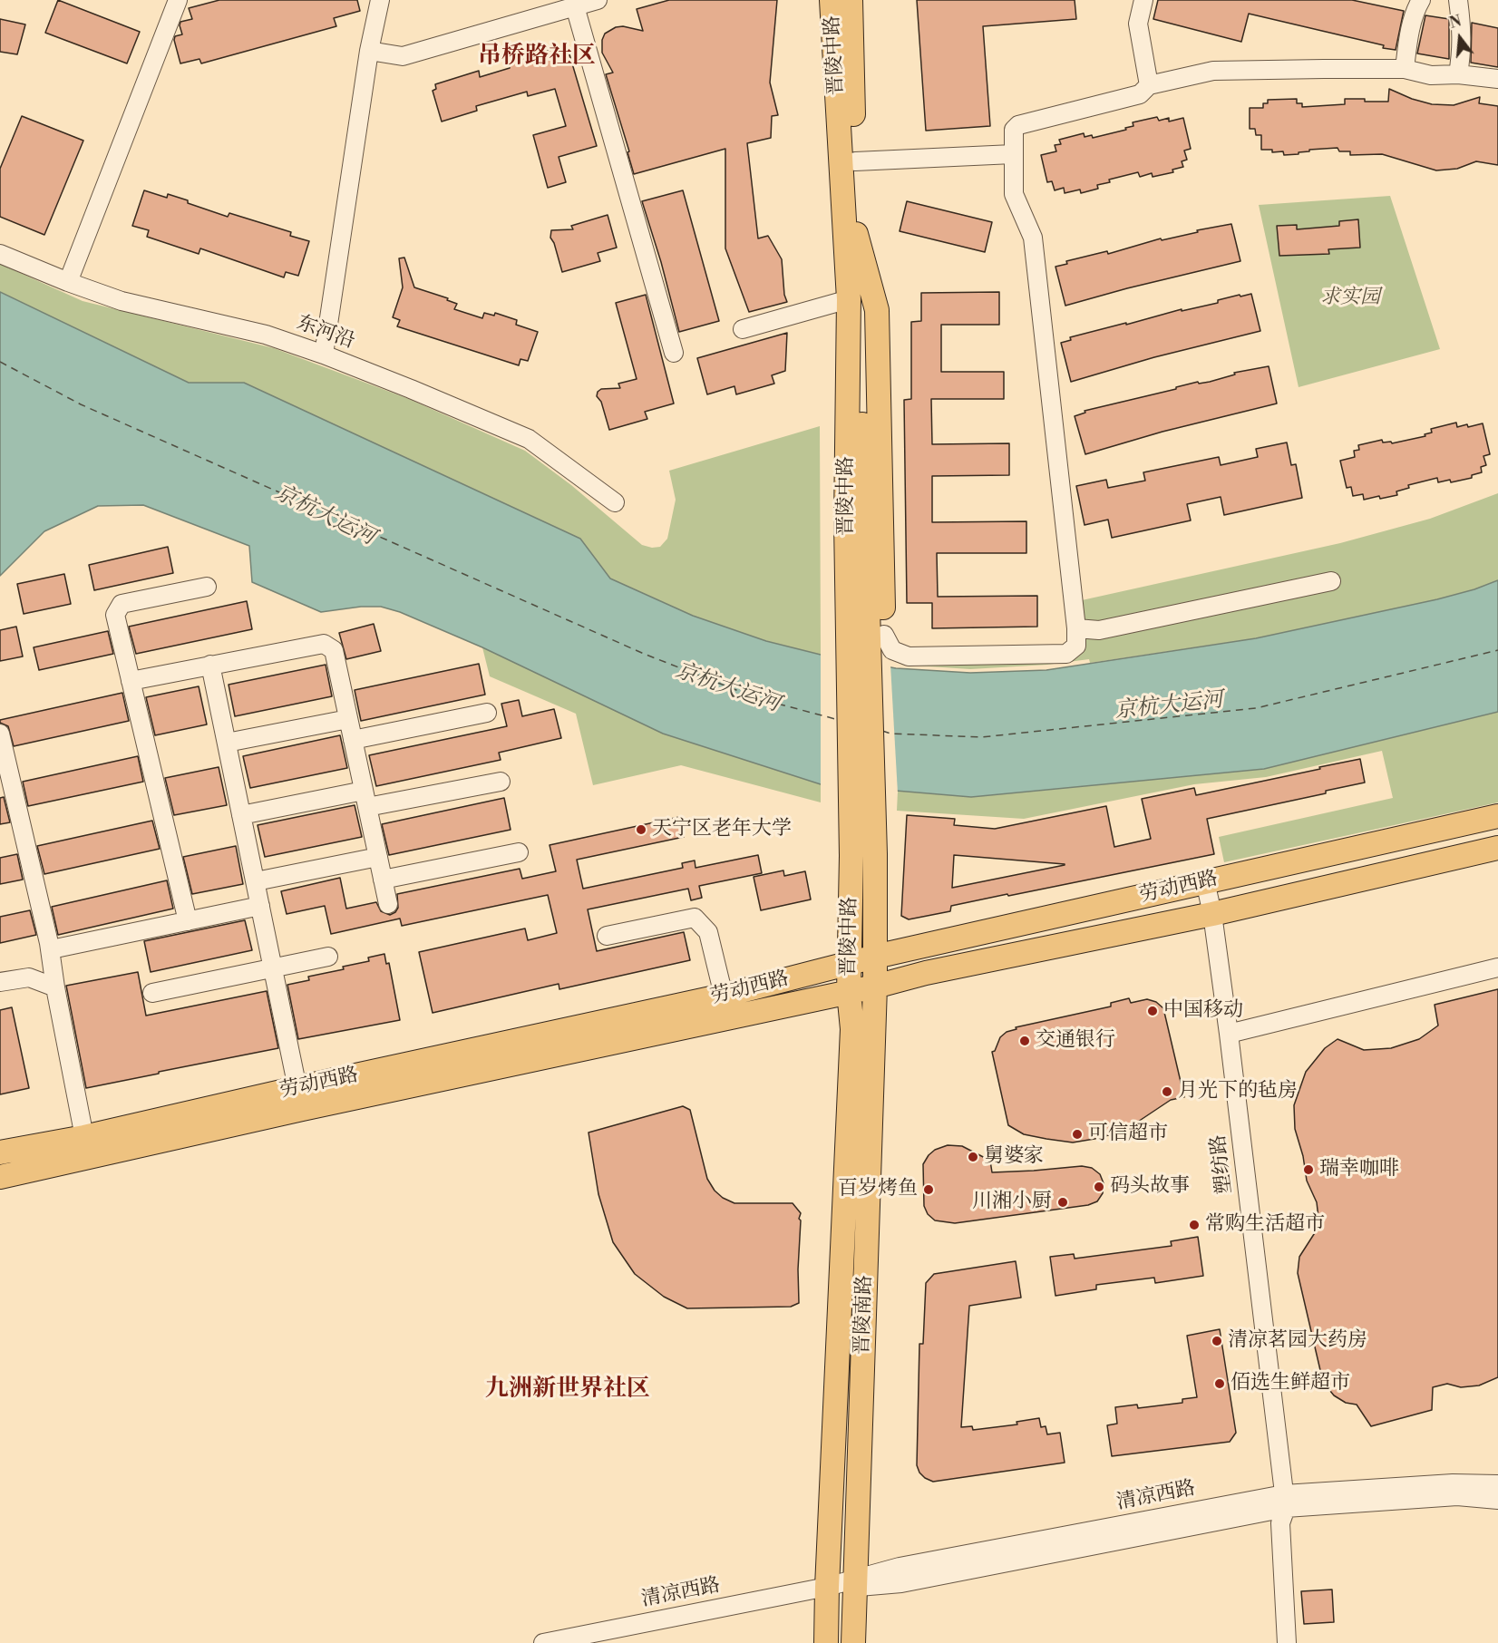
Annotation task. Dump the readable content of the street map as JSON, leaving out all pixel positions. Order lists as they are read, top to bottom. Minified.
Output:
{"streets":{"main road":["晋陵中路","劳动西路","晋陵南路"],"street":["东河沿","塑纺路","清凉西路"]},"crossings":[["晋陵中路","劳动西路"],["晋陵中路","晋陵南路"],["劳动西路","塑纺路"],["劳动西路","晋陵南路"],["塑纺路","清凉西路"],["晋陵南路","清凉西路"]],"districts":["吊桥路社区","九洲新世界社区"],"water":["京杭大运河"],"parks":["求实园"],"places":["天宁区老年大学","中国移动","交通银行","月光下的毡房","可信超市","舅婆家","瑞幸咖啡","码头故事","百岁烤鱼","川湘小厨","常购生活超市","清凉茗园大药房","佰选生鲜超市"],"north":"top"}
